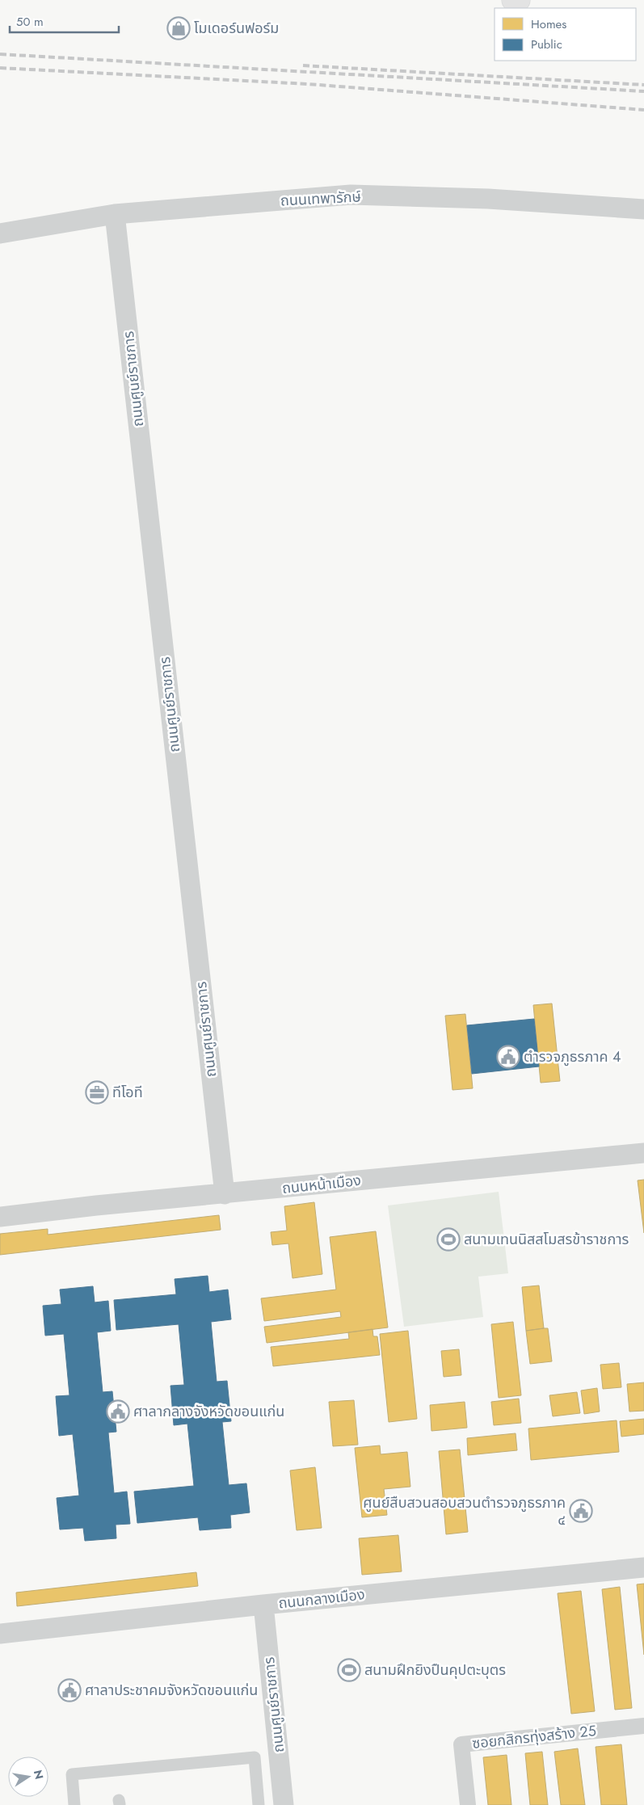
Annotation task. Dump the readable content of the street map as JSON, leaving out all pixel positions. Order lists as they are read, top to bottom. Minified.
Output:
{"streets":{"street":["ถนนเทพารักษ์","ถนนศูนย์ราชการ","ถนนหน้าเมือง","ถนนกลางเมือง","ซอยกสิกรทุ่งสร้าง 25"]},"crossings":[["ถนนเทพารักษ์","ถนนศูนย์ราชการ"],["ถนนศูนย์ราชการ","ถนนหน้าเมือง"],["ถนนศูนย์ราชการ","ถนนกลางเมือง"]],"places":{"shop":["โมเดอร์นฟอร์ม"],"public building":["ตำรวจภูธรภาค 4","ศาลากลางจังหวัดขอนแก่น","ศูนย์สืบสวนสอบสวนตำรวจภูธรภาค ๔","ศาลาประชาคมจังหวัดขอนแก่น"],"office":["ทีโอที"],"sports":["สนามเทนนิสสโมสรข้าราชการ","สนามฝึกยิงปืนคุปตะบุตร"]},"legend":["Homes","Public"],"scale_bar":"50 m","north":"right"}
